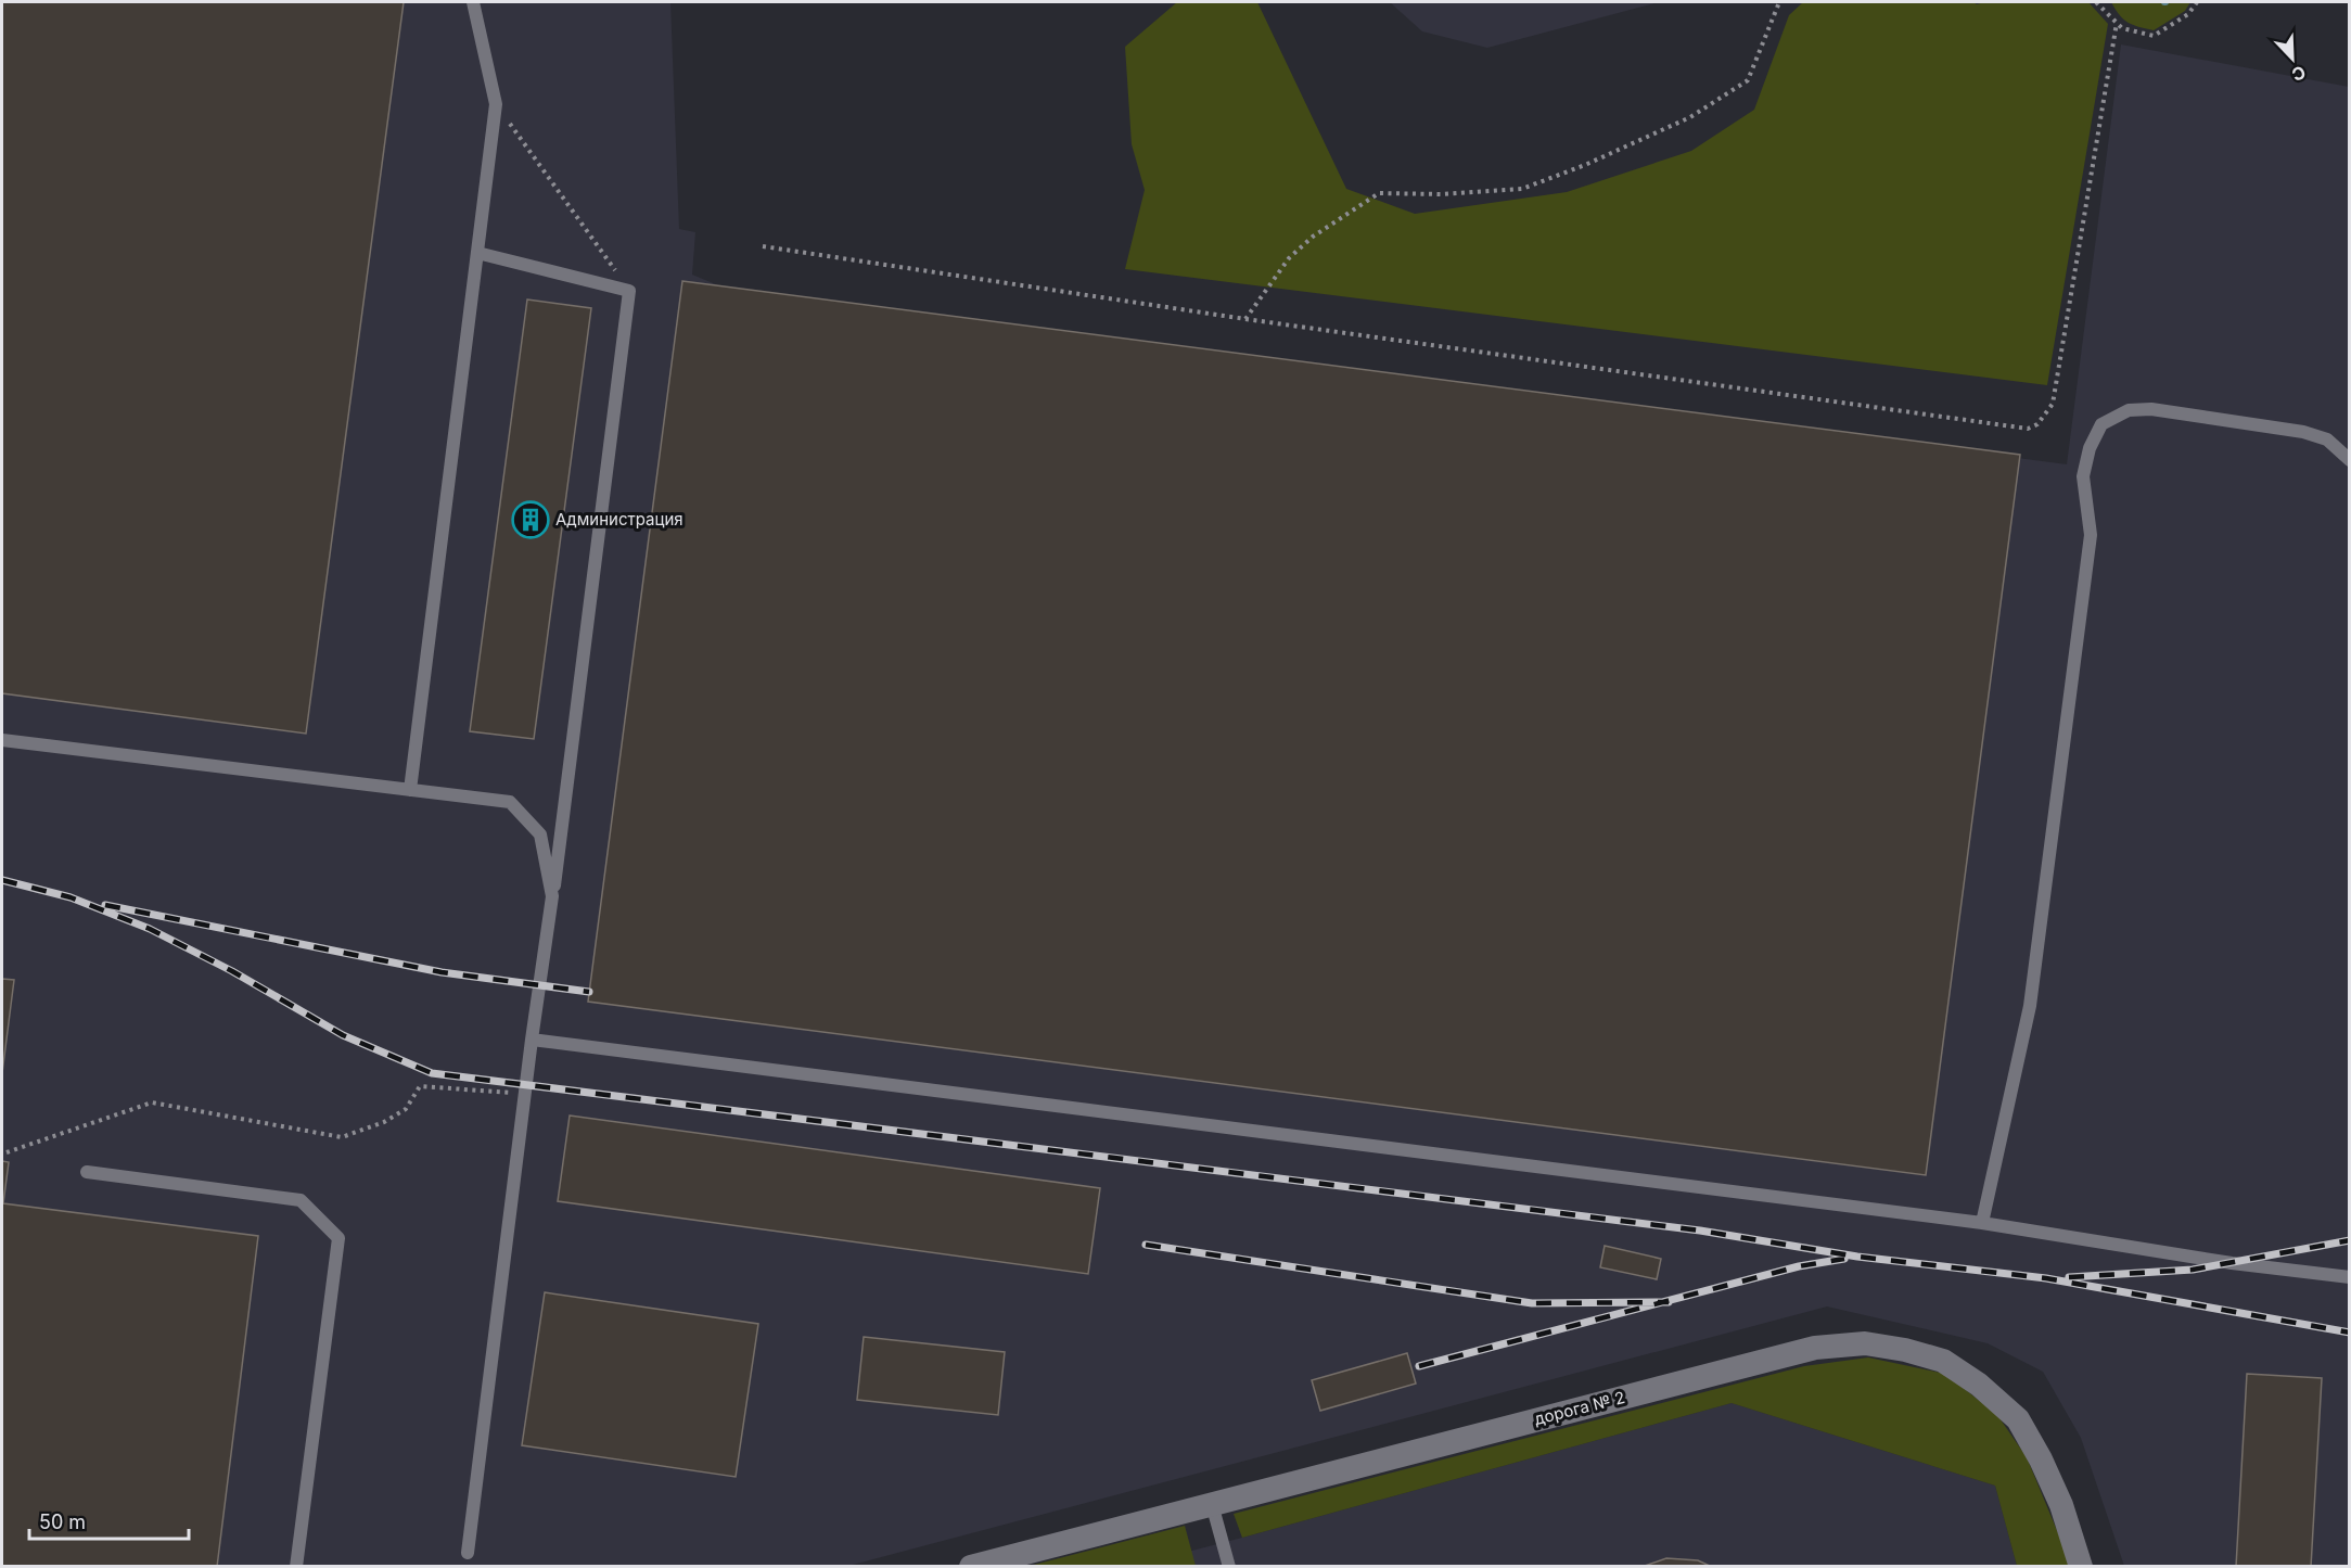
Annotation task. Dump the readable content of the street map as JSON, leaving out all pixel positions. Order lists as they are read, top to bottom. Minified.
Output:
{"streets":{"street":["дорога № 2"]},"places":{"building":["Администрация"]},"scale_bar":"50 m","north":"bottom right"}
